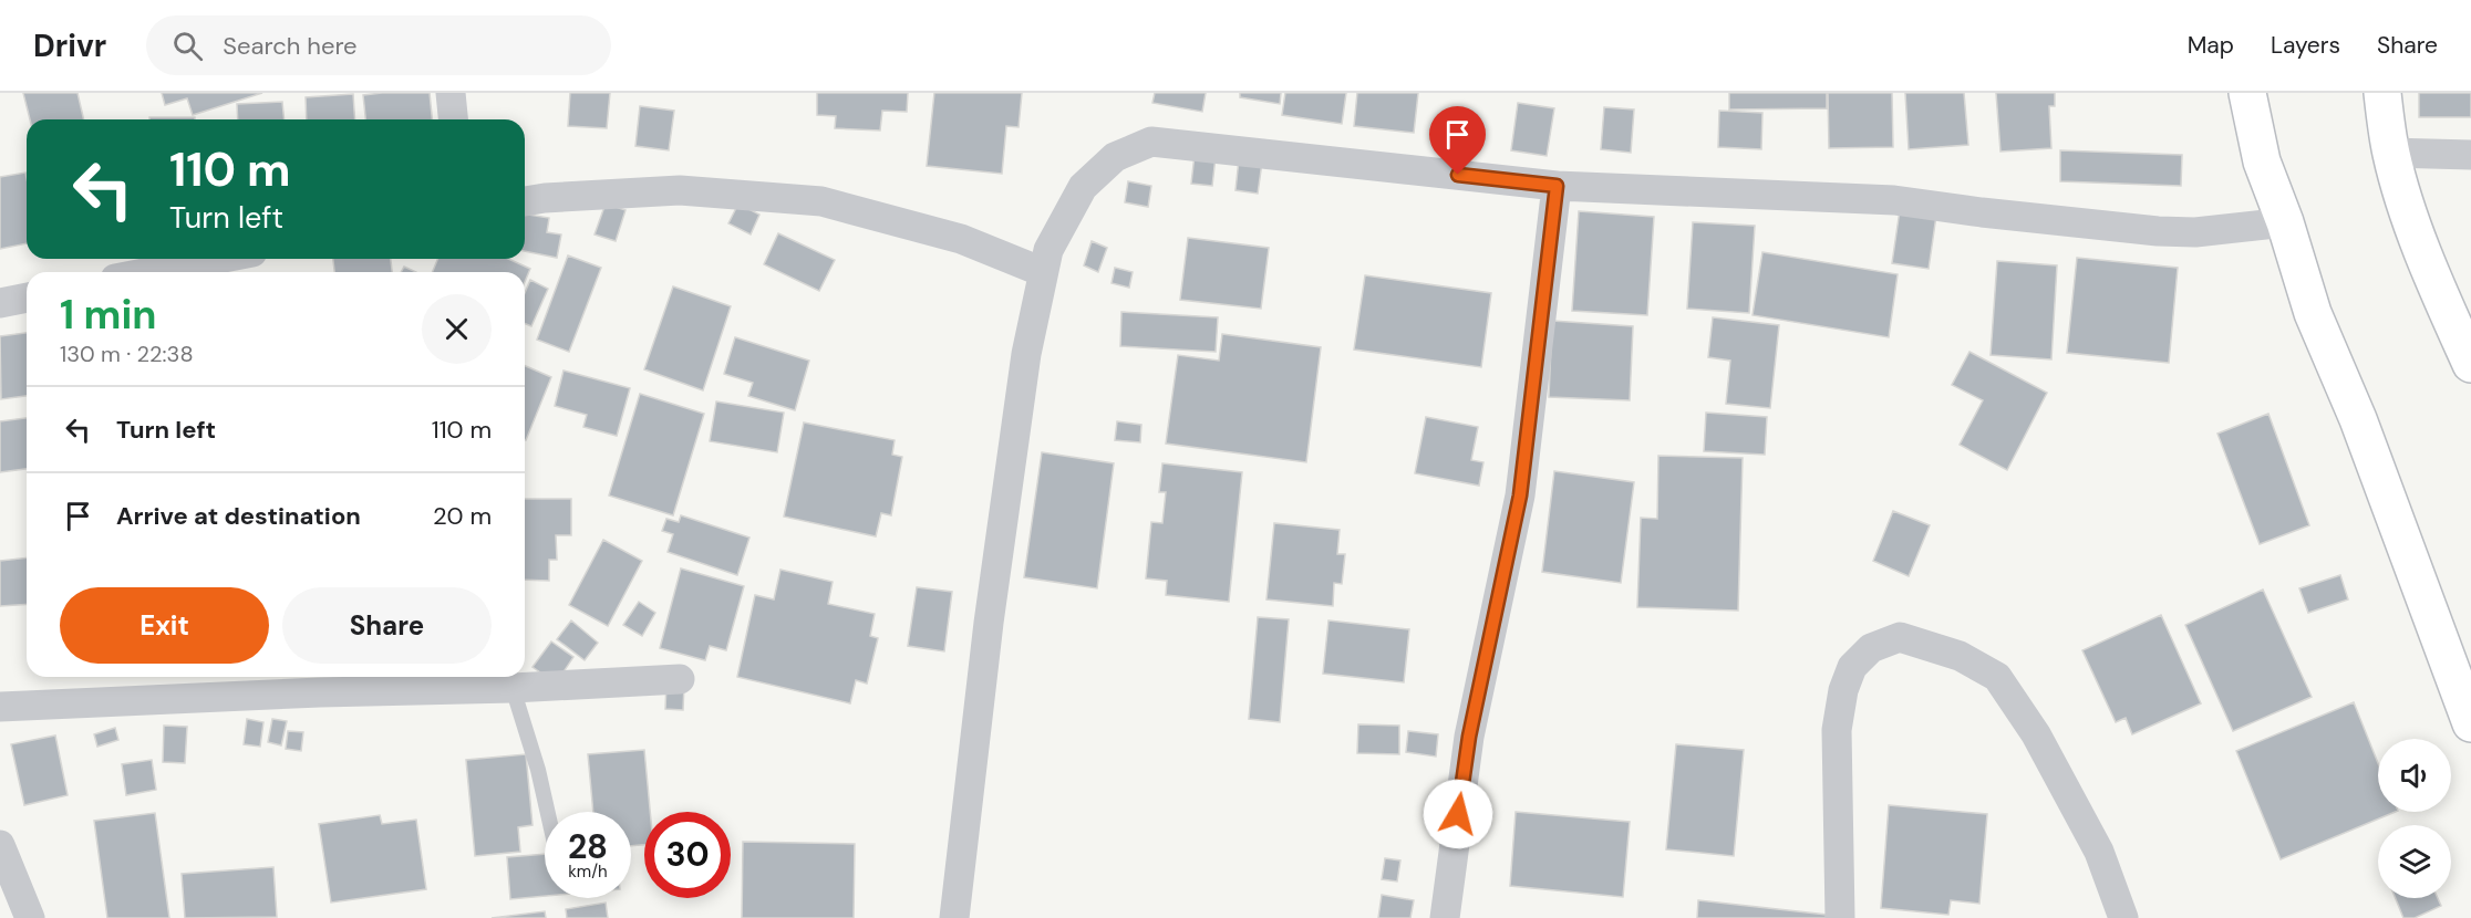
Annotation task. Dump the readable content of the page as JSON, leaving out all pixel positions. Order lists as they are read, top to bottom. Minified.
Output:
{"page":{"header":"Drivr","search":"Search here","nav":["Map","Layers","Share"],"turn":["110 m","Turn left"],"heading":["1 min","130 m · 22:38"],"list":[{"name":"Turn left","value":"110 m"},{"name":"Arrive at destination","value":"20 m"}],"buttons":["Exit","Share"],"speed":"28 km/h","limit":"30"}}
